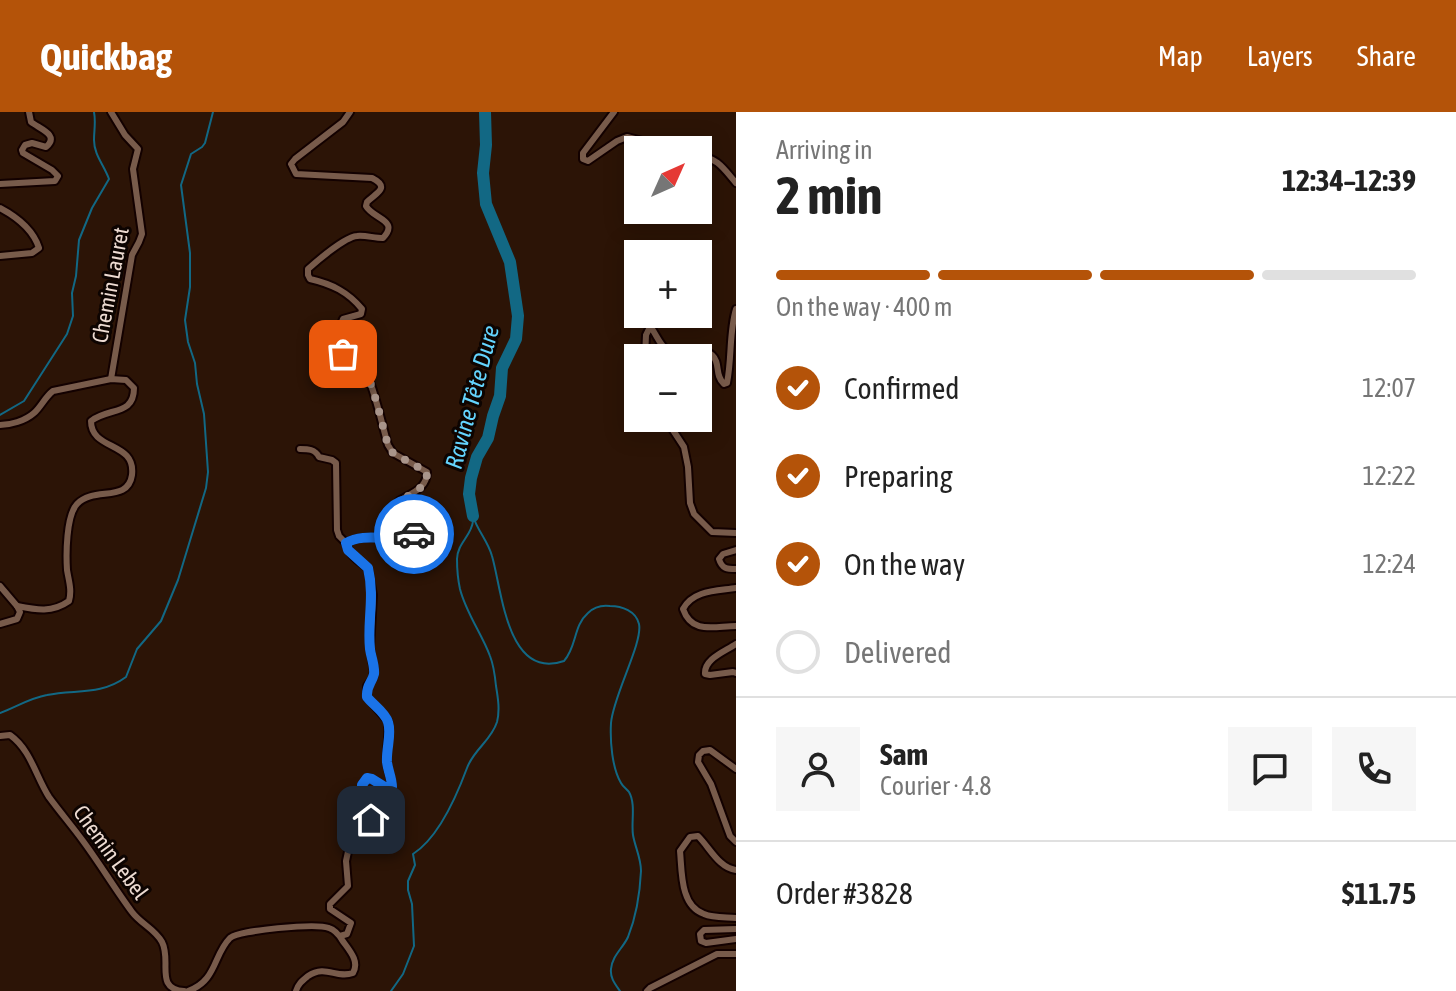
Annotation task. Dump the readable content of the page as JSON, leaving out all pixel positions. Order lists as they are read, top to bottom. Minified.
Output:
{"streets":{"street":["Chemin Lauret","Chemin Lebel"]},"water":["Ravine Tête Dure"],"north":"top right","page":{"header":"Quickbag","nav":["Map","Layers","Share"],"heading":["2 min","Arriving in","12:34–12:39"],"panel":["Sam","Courier · 4.8","Order #3828","$11.75"],"map_buttons":["+","−"],"bar":"On the way · 400 m","list":[["Confirmed","12:07"],["Preparing","12:22"],["On the way","12:24"],"Delivered"]}}
